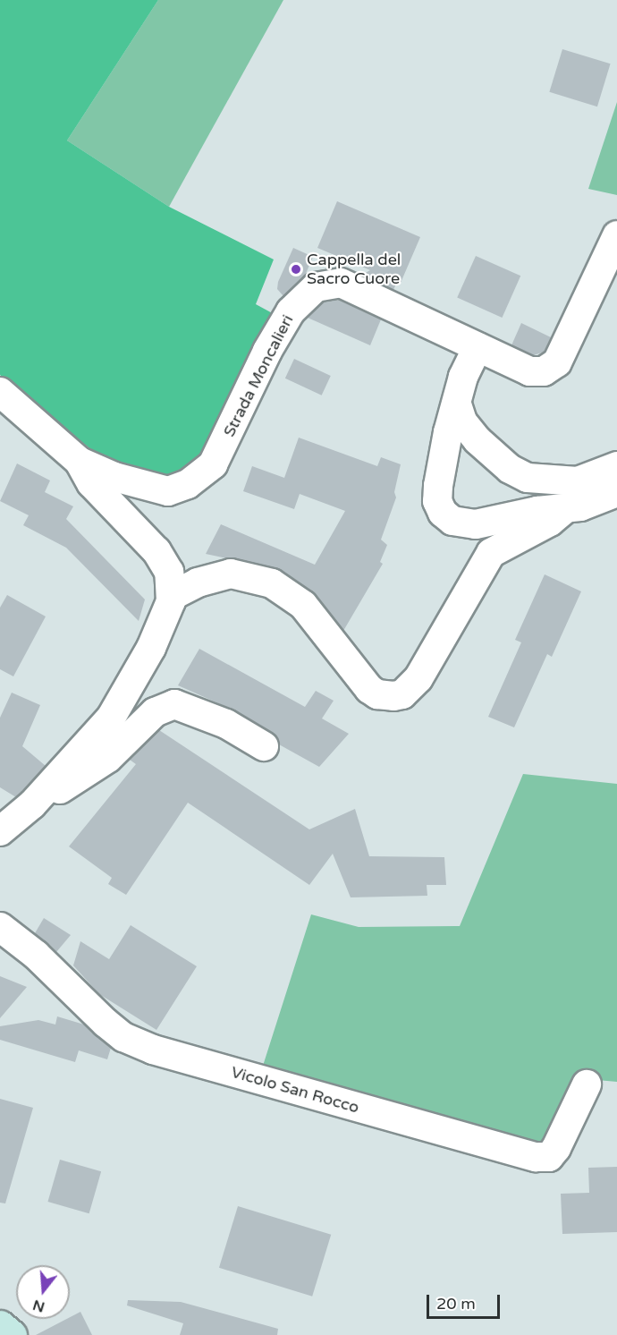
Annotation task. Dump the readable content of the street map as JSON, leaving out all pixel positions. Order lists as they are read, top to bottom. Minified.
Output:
{"streets":{"street":["Strada Moncalieri","Vicolo San Rocco"]},"places":["Cappella del Sacro Cuore"],"scale_bar":"20 m","north":"bottom"}
